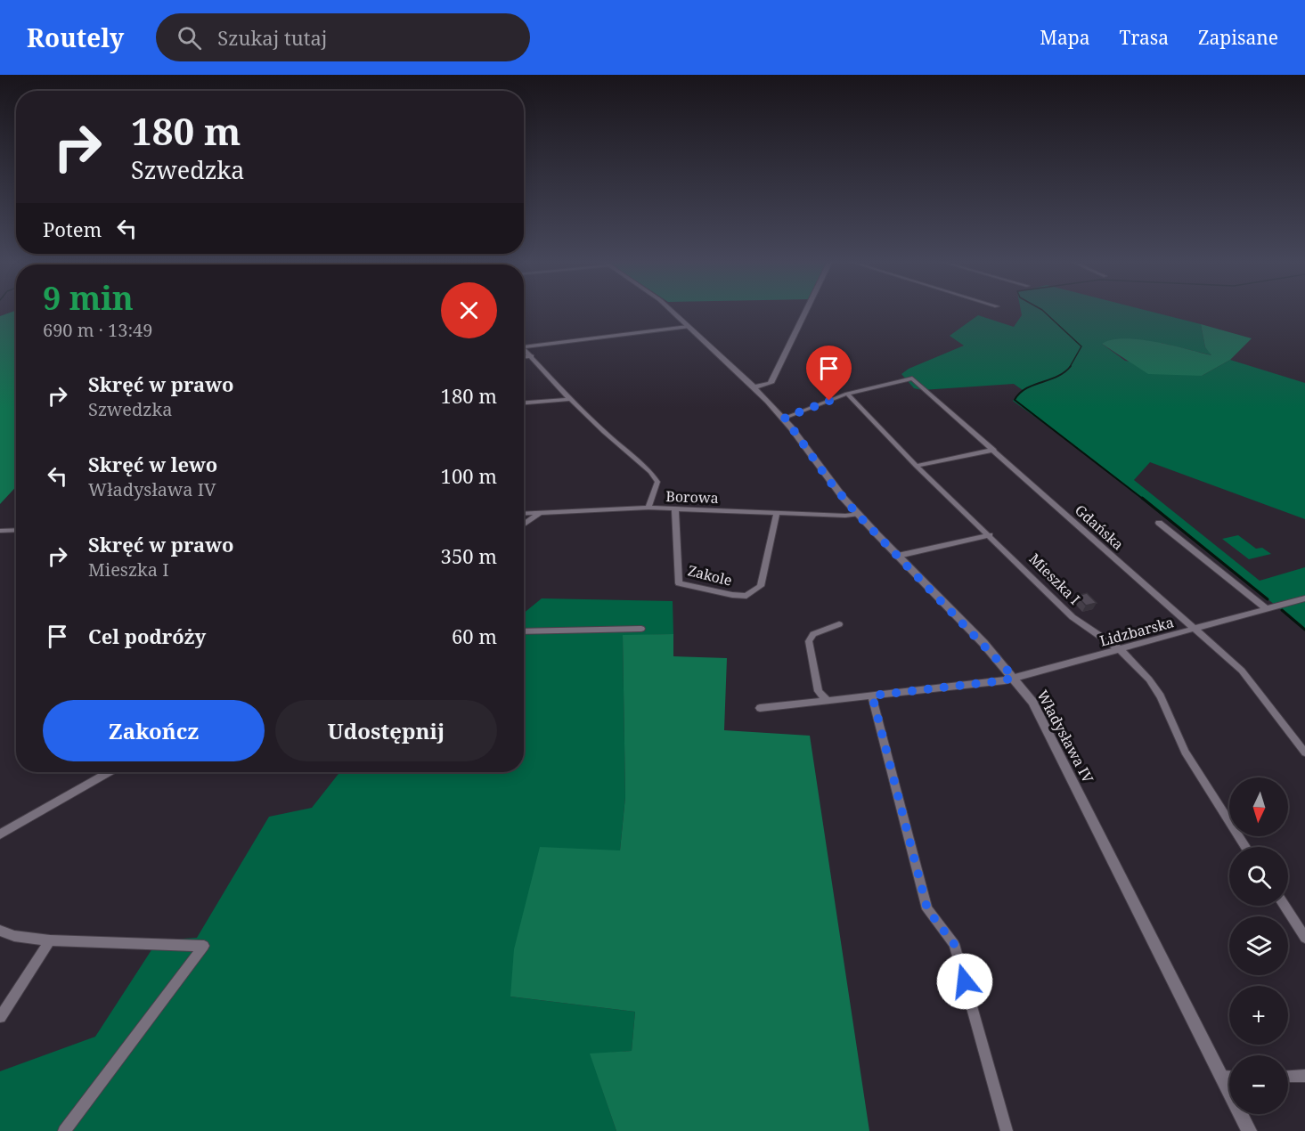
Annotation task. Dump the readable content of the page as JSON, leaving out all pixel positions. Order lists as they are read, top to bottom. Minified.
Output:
{"streets":{"street":["Borowa","Gdańska","Zakole","Mieszka I","Lidzbarska","Władysława IV"]},"crossings":[["Borowa","Zakole"],["Borowa","Władysława IV"],["Gdańska","Mieszka I"],["Gdańska","Lidzbarska"],["Mieszka I","Lidzbarska"],["Lidzbarska","Władysława IV"]],"north":"bottom","page":{"header":"Routely","search":"Szukaj tutaj","nav":["Mapa","Trasa","Zapisane"],"turn":["180 m","Szwedzka"],"then":"Potem","heading":["9 min","690 m · 13:49"],"list":[{"name":"Skręć w prawo","note":"Szwedzka","value":"180 m"},{"name":"Skręć w lewo","note":"Władysława IV","value":"100 m"},{"name":"Skręć w prawo","note":"Mieszka I","value":"350 m"},{"name":"Cel podróży","value":"60 m"}],"buttons":["Zakończ","Udostępnij"],"map_buttons":["+","−"]}}
